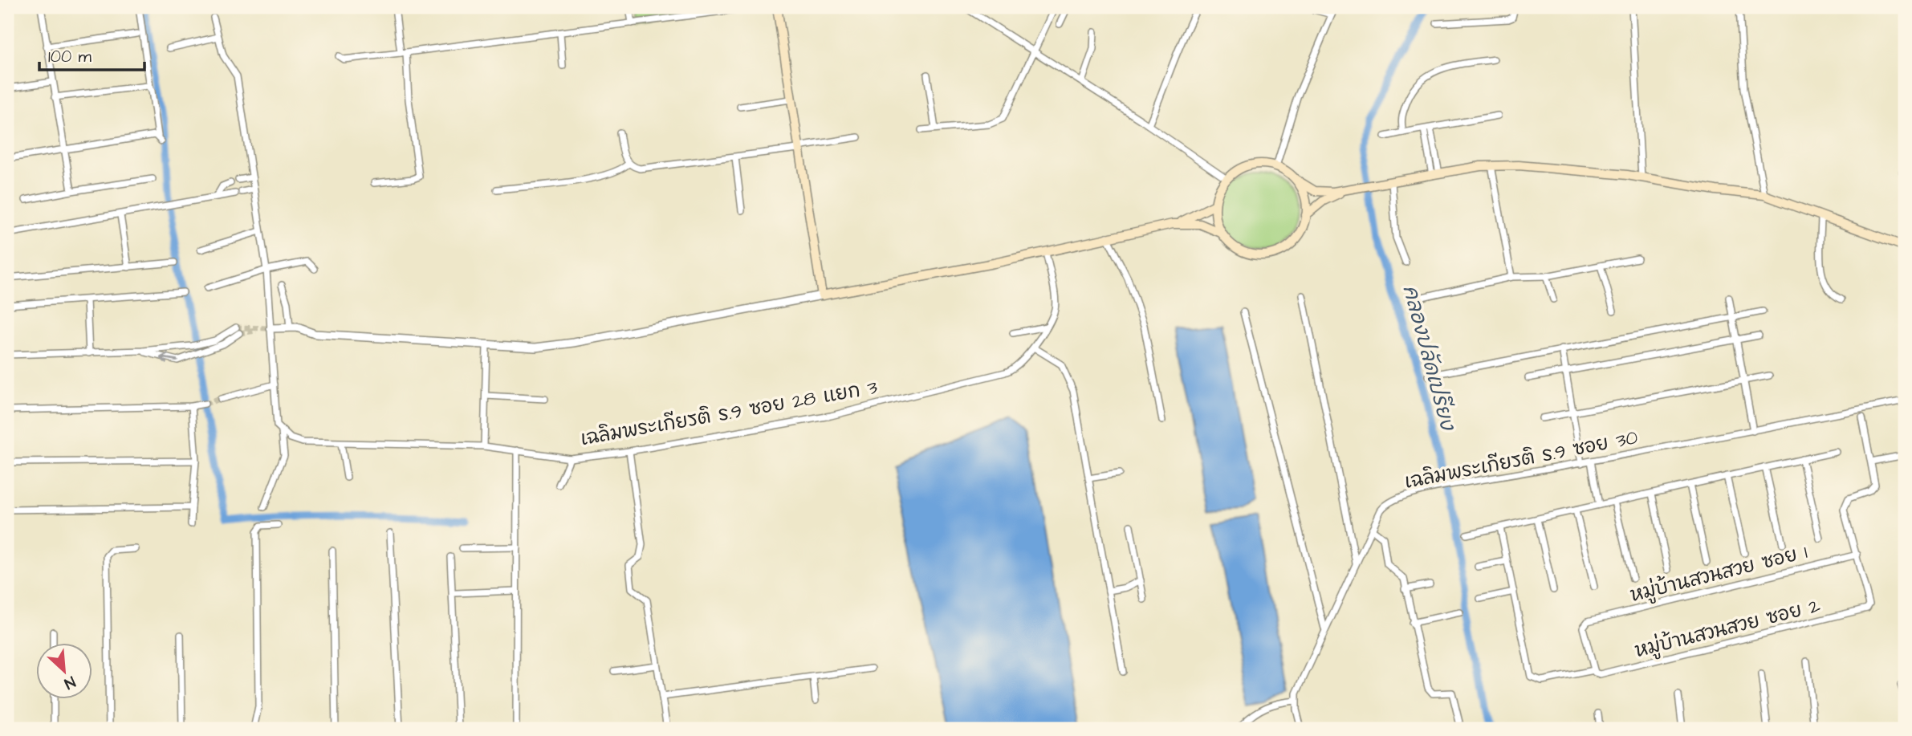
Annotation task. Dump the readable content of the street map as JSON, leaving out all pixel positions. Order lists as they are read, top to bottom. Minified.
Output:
{"streets":{"street":["เฉลิมพระเกียรติ ร.9 ซอย 28 แยก 3","เฉลิมพระเกียรติ ร.9 ซอย 30","หมู่บ้านสวนสวย ซอย 1","หมู่บ้านสวนสวย ซอย 2"]},"crossings":[["หมู่บ้านสวนสวย ซอย 1","หมู่บ้านสวนสวย ซอย 2"]],"water":["คลองปลัดเปรียง"],"scale_bar":"100 m","north":"bottom right"}
